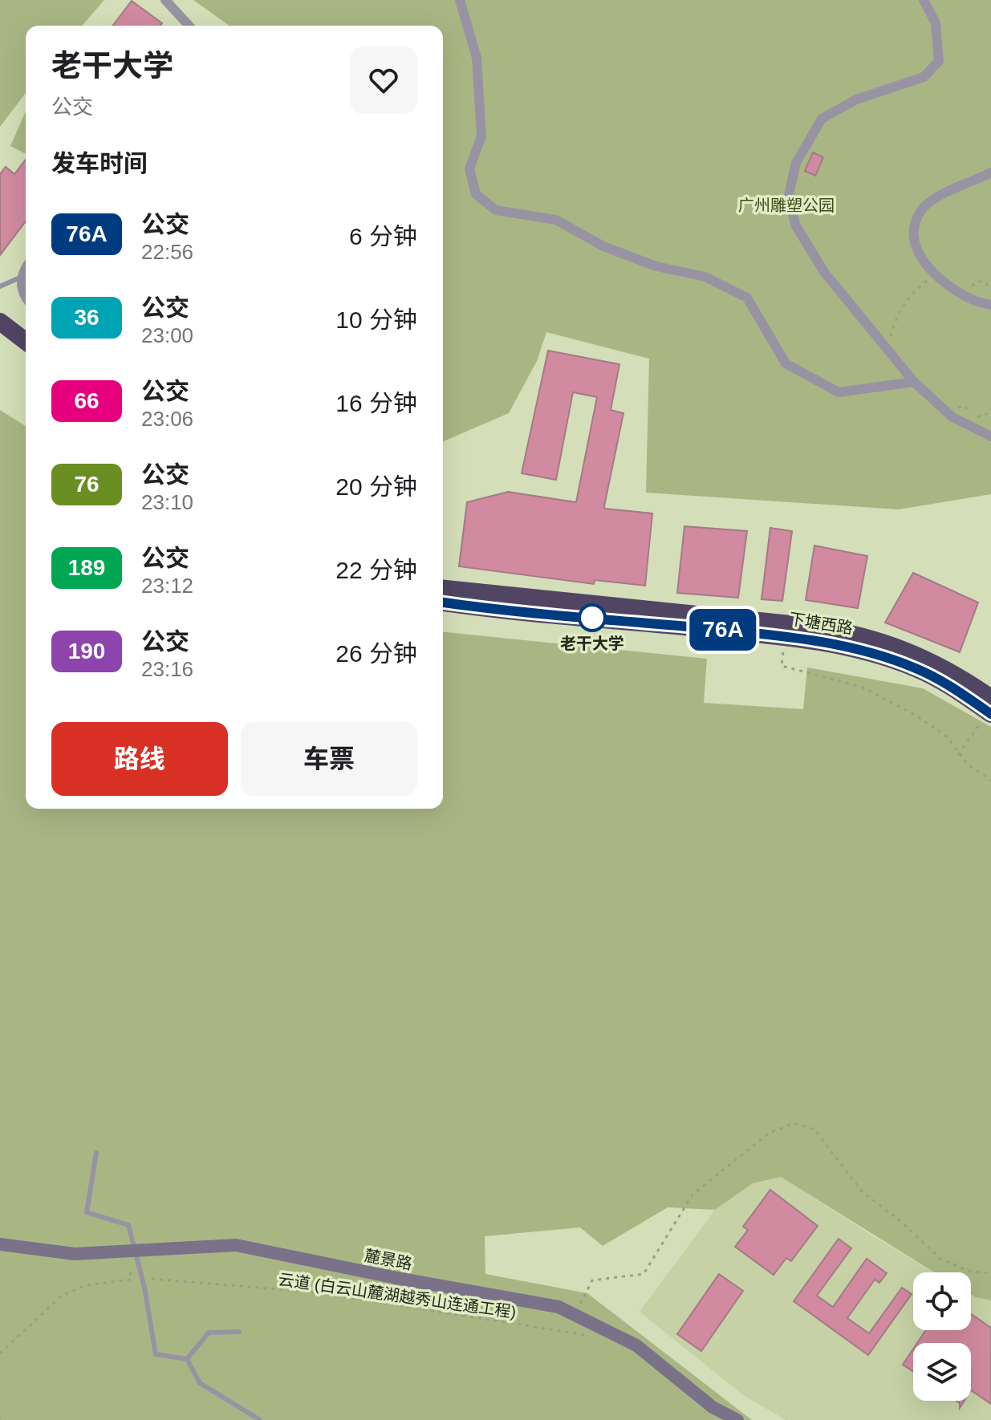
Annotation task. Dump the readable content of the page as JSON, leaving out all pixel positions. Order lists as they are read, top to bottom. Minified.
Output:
{"streets":{"highway":["下塘西路"],"street":["麓景路"],"path":["云道 (白云山麓湖越秀山连通工程)"]},"parks":["广州雕塑公园"],"places":["老干大学"],"lines":["bus line 76A"],"page":{"on_map":"76A","heading":[["老干大学","公交"],"发车时间"],"list":[{"mark":"76A","name":"公交","note":"22:56","value":"6 分钟"},{"mark":"36","name":"公交","note":"23:00","value":"10 分钟"},{"mark":"66","name":"公交","note":"23:06","value":"16 分钟"},{"mark":"76","name":"公交","note":"23:10","value":"20 分钟"},{"mark":"189","name":"公交","note":"23:12","value":"22 分钟"},{"mark":"190","name":"公交","note":"23:16","value":"26 分钟"}],"buttons":["路线","车票"]}}
